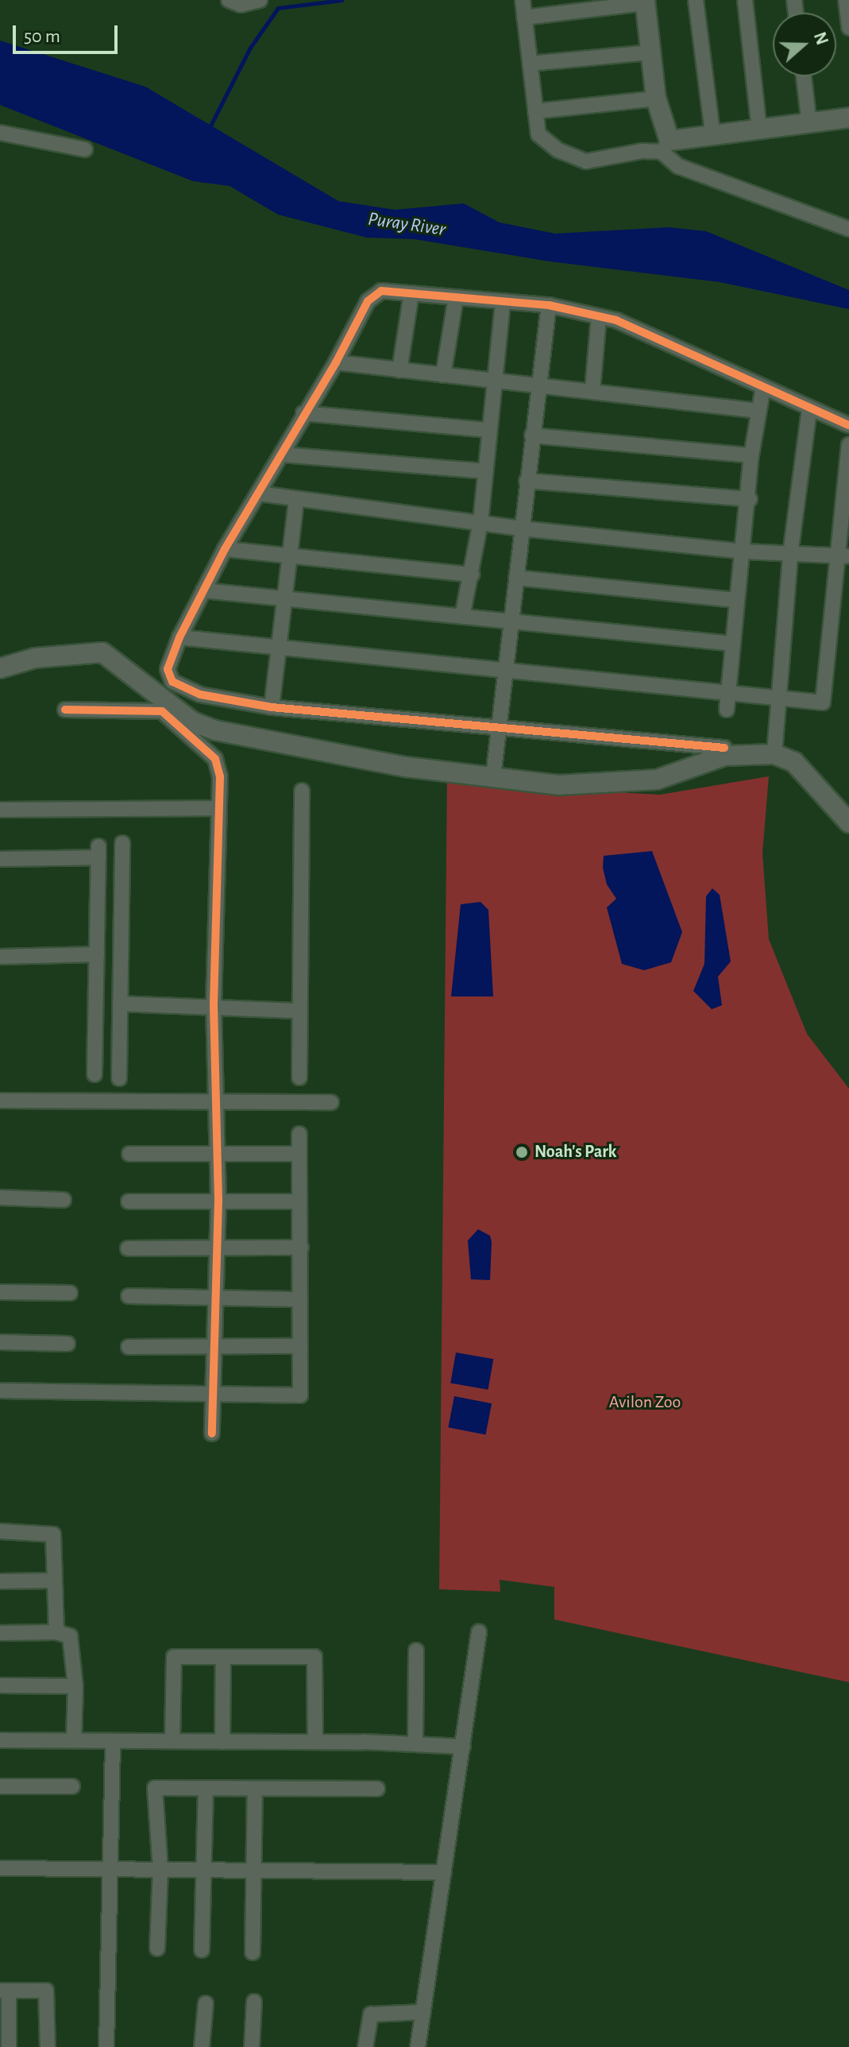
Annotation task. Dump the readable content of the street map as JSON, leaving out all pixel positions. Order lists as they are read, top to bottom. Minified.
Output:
{"water":["Puray River"],"parks":["Avilon Zoo"],"places":["Noah's Park"],"scale_bar":"50 m","north":"right"}
